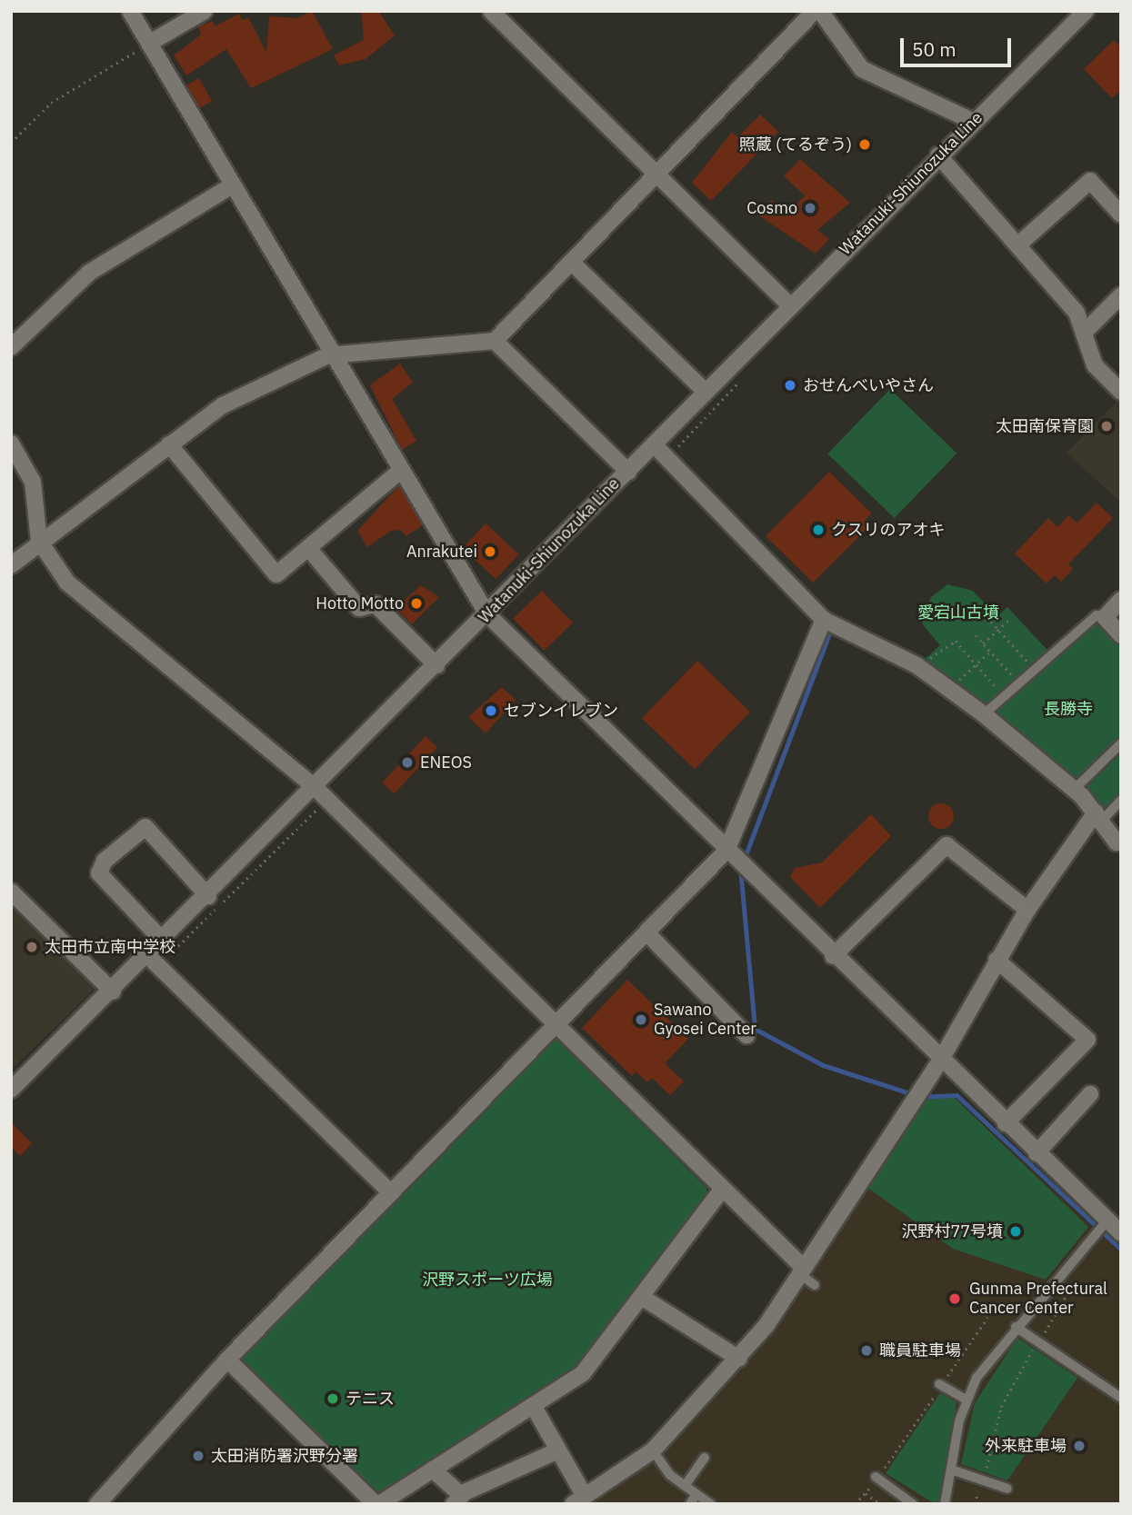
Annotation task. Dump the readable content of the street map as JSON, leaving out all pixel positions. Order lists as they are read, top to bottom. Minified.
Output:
{"streets":{"street":["Watanuki-Shiunozuka Line"]},"parks":["愛宕山古墳","長勝寺","沢野スポーツ広場"],"places":["照蔵 (てるぞう)","Cosmo","おせんべいやさん","太田南保育園","クスリのアオキ","Anrakutei","Hotto Motto","セブンイレブン","ENEOS","太田市立南中学校","Sawano Gyosei Center","沢野村77号墳","Gunma Prefectural Cancer Center","職員駐車場","テニス","外来駐車場","太田消防署沢野分署"],"scale_bar":"50 m"}
